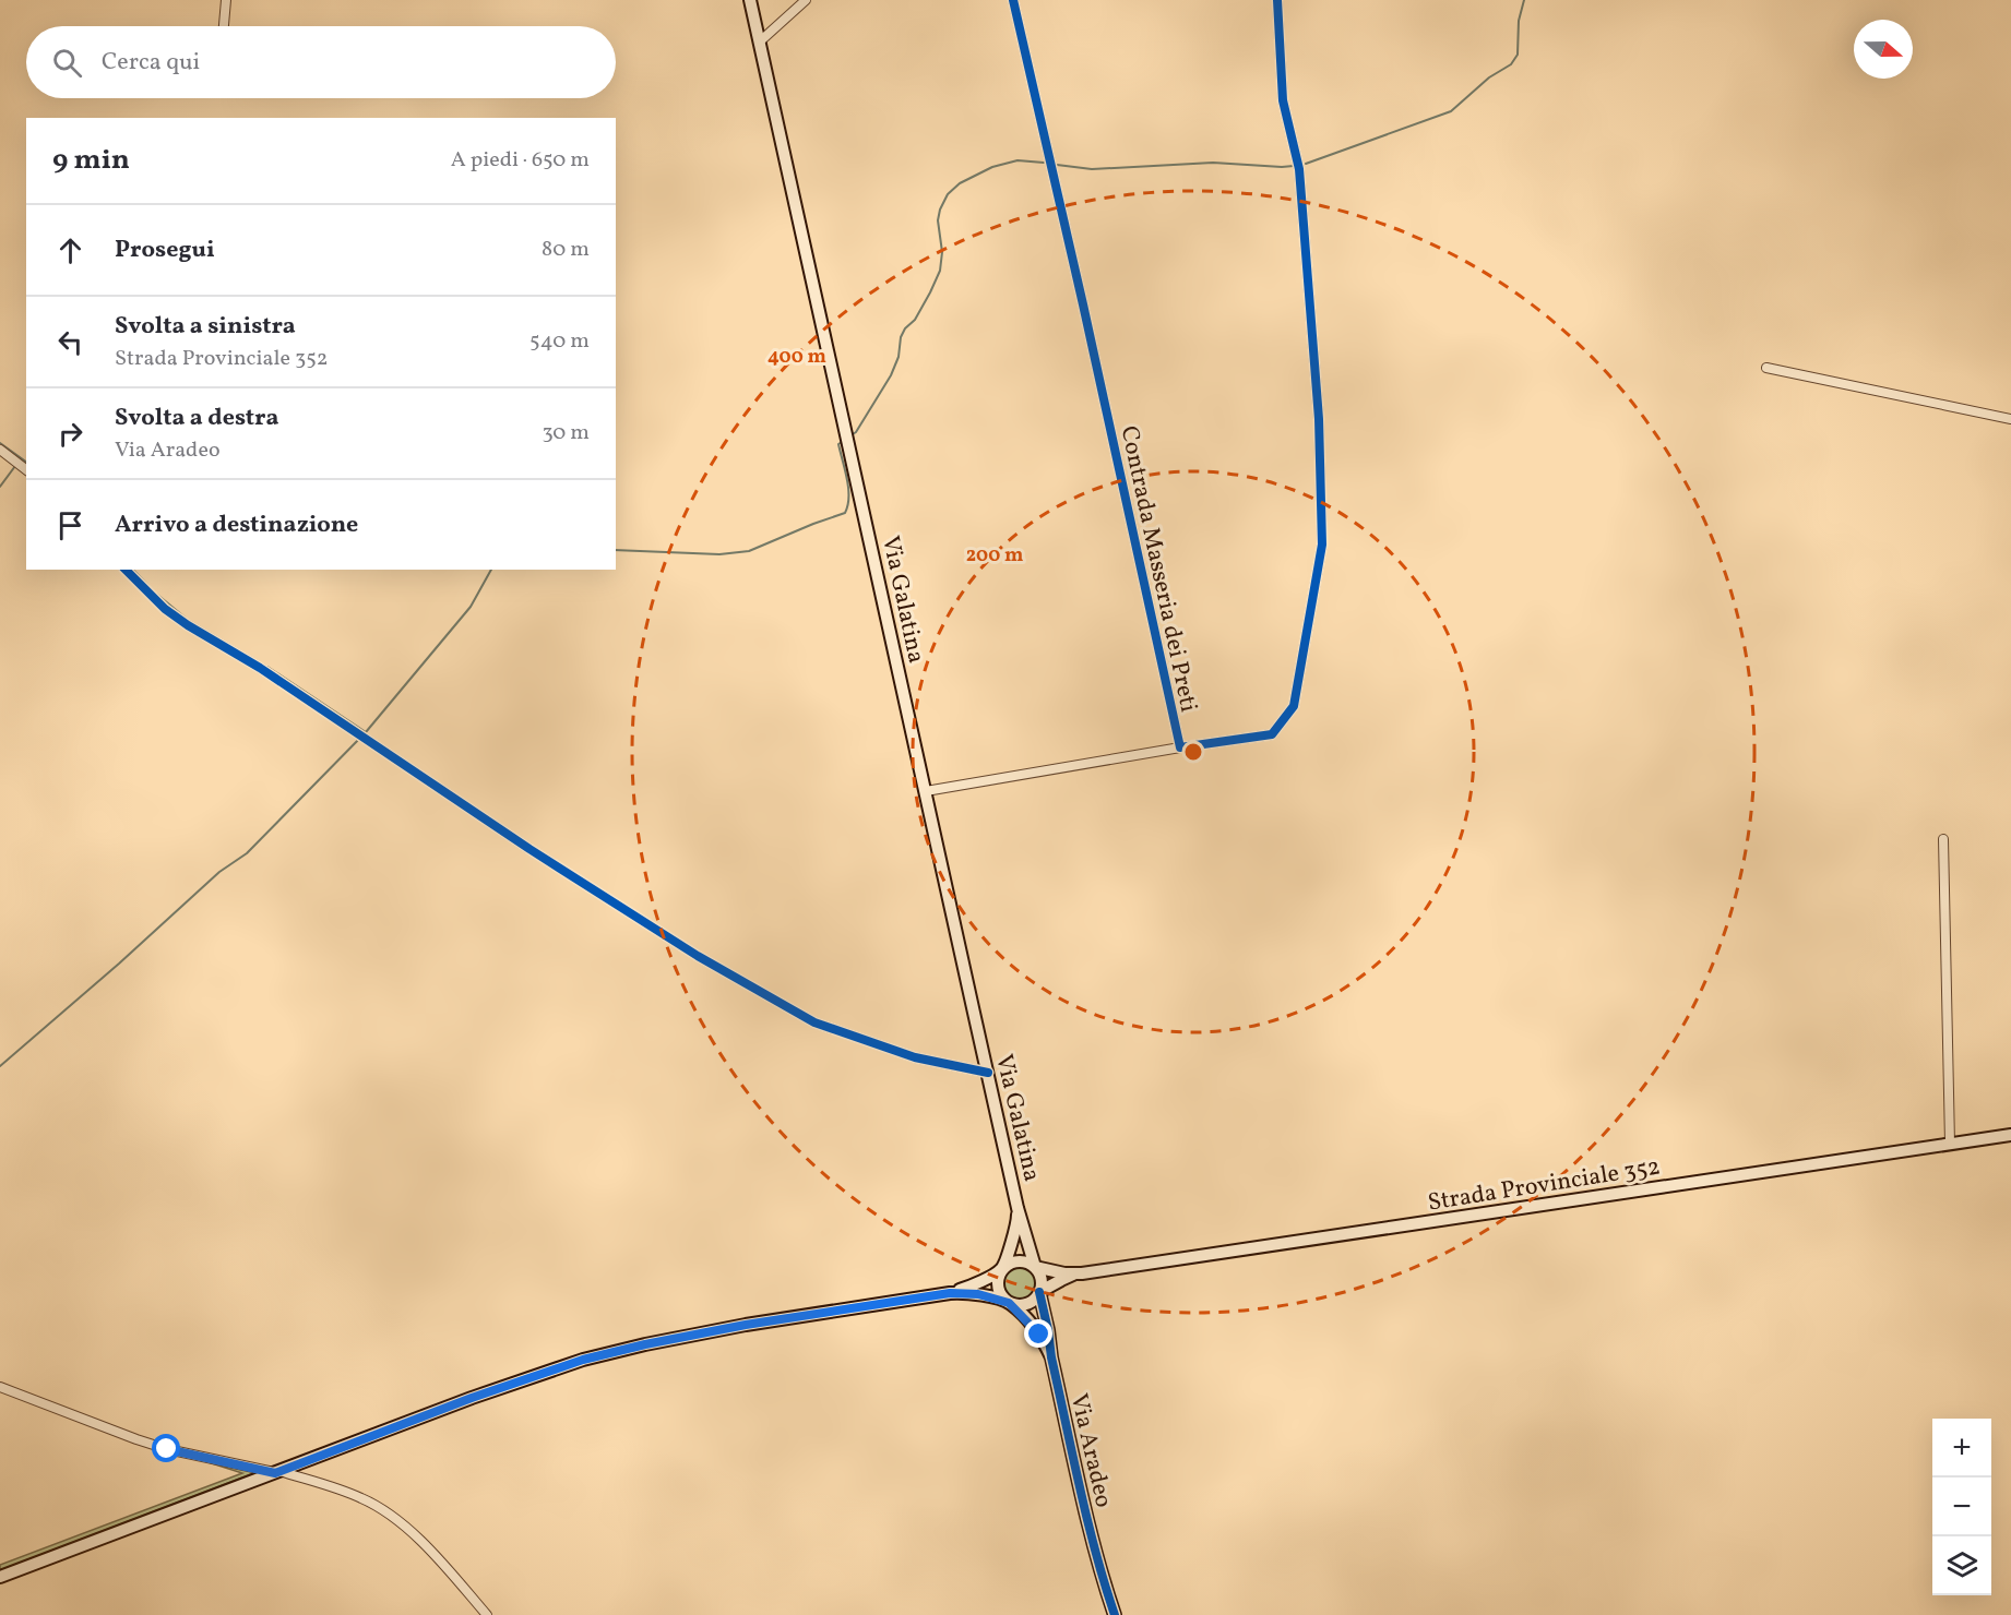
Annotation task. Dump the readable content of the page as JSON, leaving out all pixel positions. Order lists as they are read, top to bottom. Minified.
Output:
{"streets":{"main road":["Via Galatina","Strada Provinciale 352","Via Aradeo"],"street":["Contrada Masseria dei Preti"]},"crossings":[["Via Galatina","Strada Provinciale 352"],["Via Galatina","Via Aradeo"],["Strada Provinciale 352","Via Aradeo"]],"north":"right","page":{"search":"Cerca qui","heading":["9 min","A piedi · 650 m"],"list":[["Prosegui","80 m"],["Svolta a sinistra","Strada Provinciale 352","540 m"],["Svolta a destra","Via Aradeo","30 m"],"Arrivo a destinazione"],"map_buttons":["+","−"]},"rings":["400 m","200 m"]}
